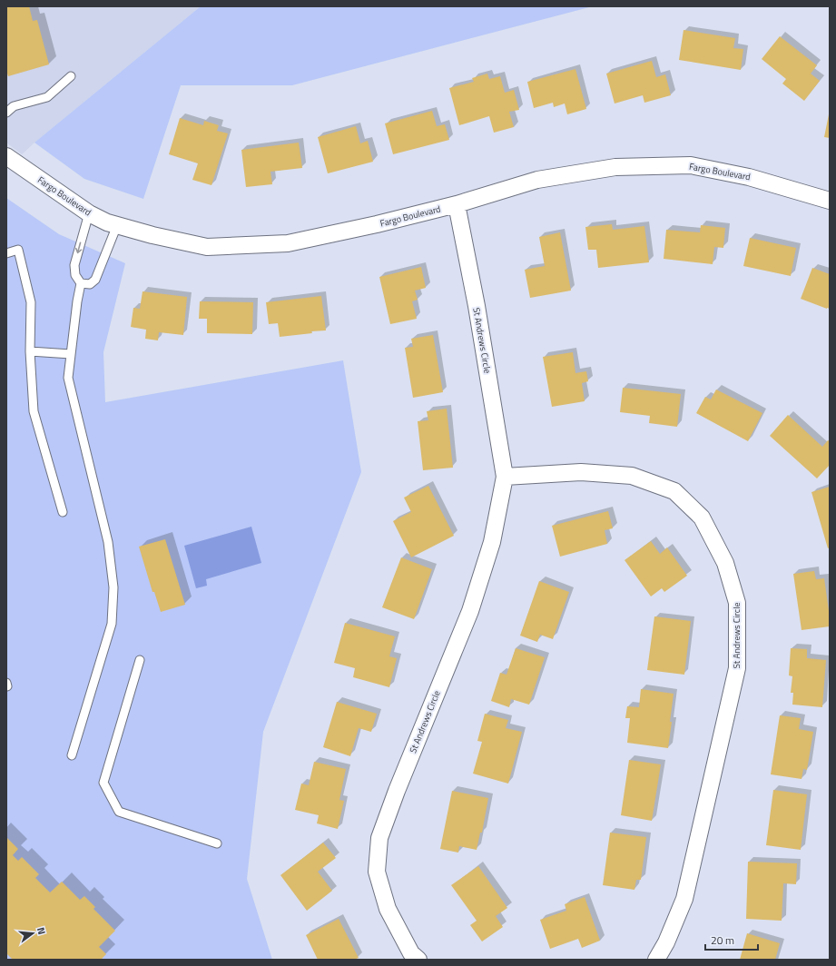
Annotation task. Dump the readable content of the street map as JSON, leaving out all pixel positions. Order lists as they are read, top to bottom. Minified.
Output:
{"streets":{"street":["Fargo Boulevard","St Andrews Circle"]},"crossings":[["Fargo Boulevard","St Andrews Circle"]],"scale_bar":"20 m","north":"right"}
